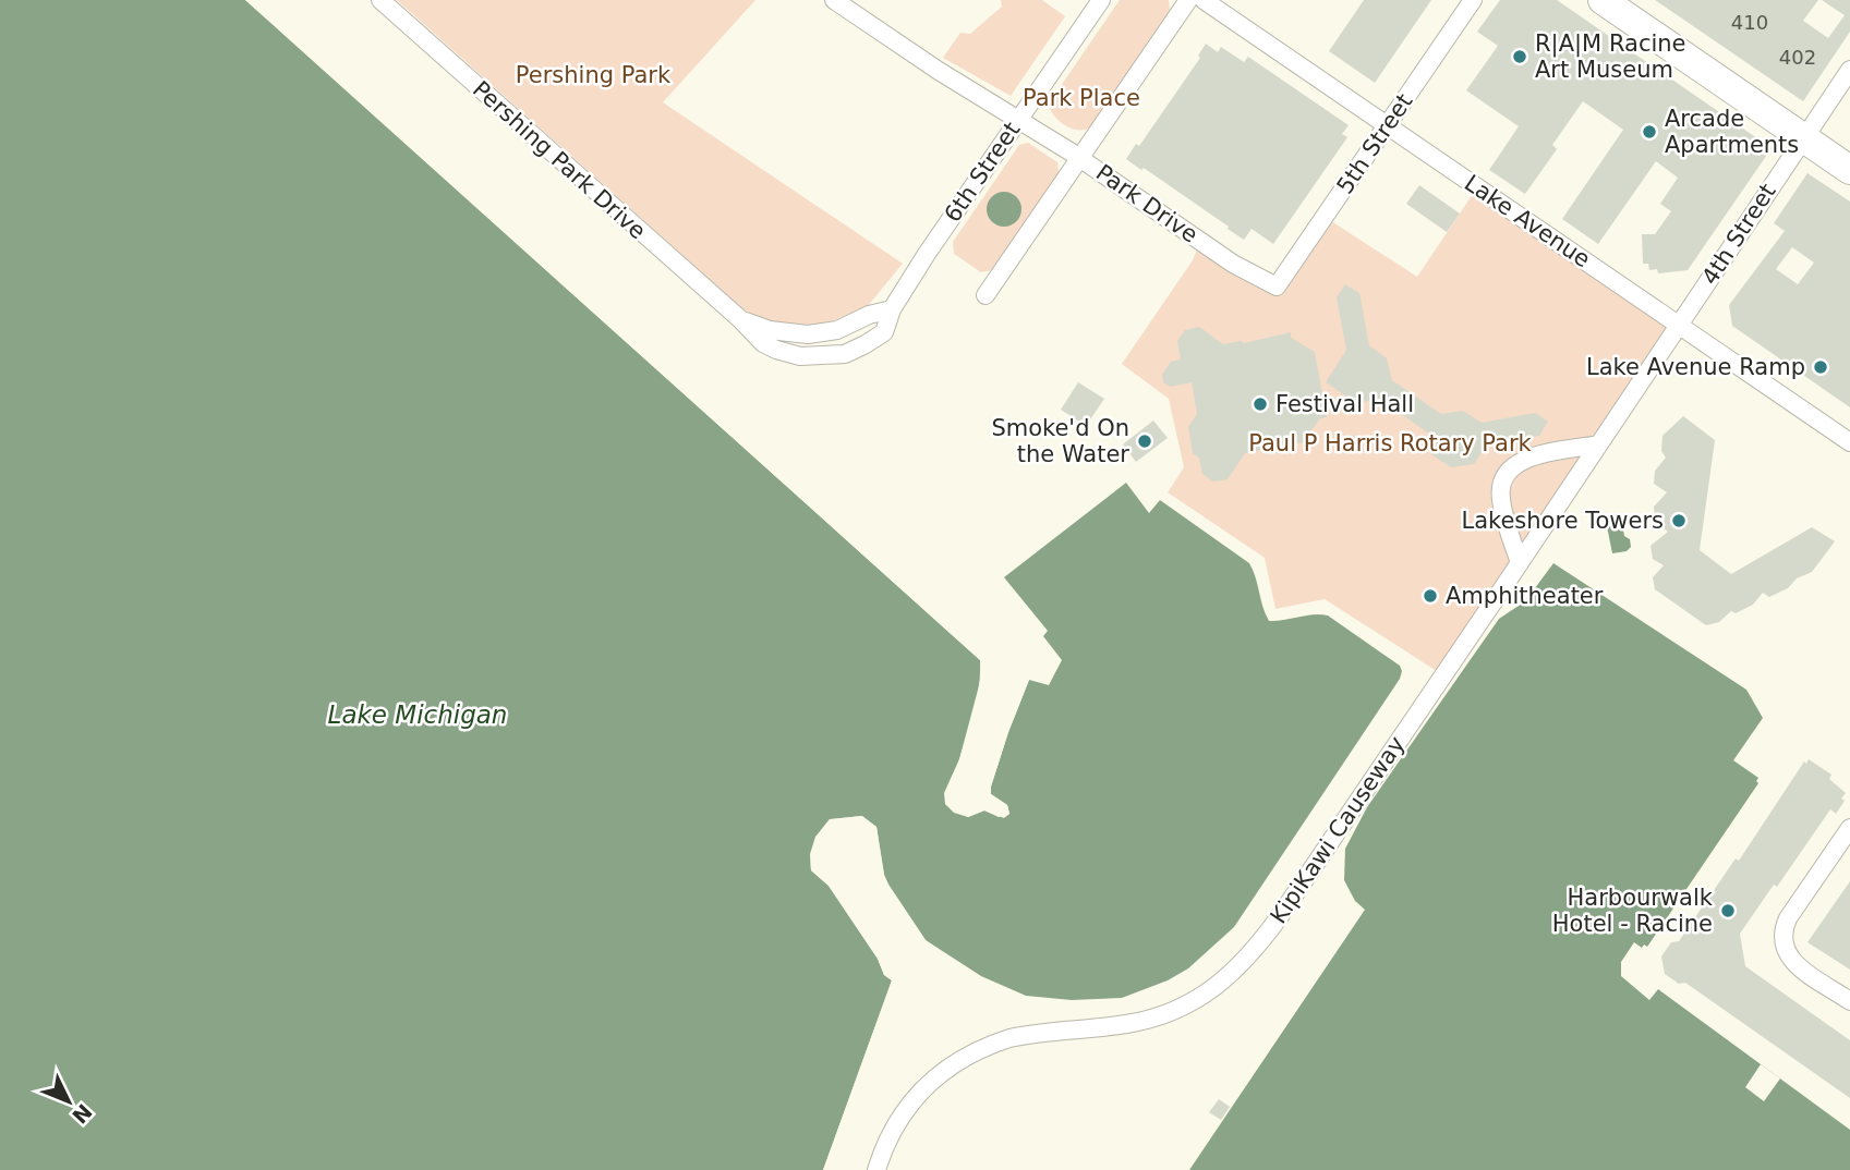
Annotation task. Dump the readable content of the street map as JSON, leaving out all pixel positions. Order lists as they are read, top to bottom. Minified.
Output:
{"streets":{"street":["5th Street","Pershing Park Drive","6th Street","Park Drive","Lake Avenue","4th Street","KipiKawi Causeway"]},"crossings":[["5th Street","Park Drive"],["5th Street","Lake Avenue"],["Pershing Park Drive","6th Street"],["6th Street","Park Drive"],["Lake Avenue","4th Street"],["Lake Avenue","KipiKawi Causeway"],["4th Street","KipiKawi Causeway"]],"water":["Lake Michigan"],"parks":["Pershing Park","Park Place","Paul P Harris Rotary Park"],"places":["R|A|M Racine Art Museum","Arcade Apartments","Lake Avenue Ramp","Festival Hall","Smoke'd On the Water","Lakeshore Towers","Amphitheater","Harbourwalk Hotel - Racine"],"house_numbers":["410","402"],"north":"bottom right"}
